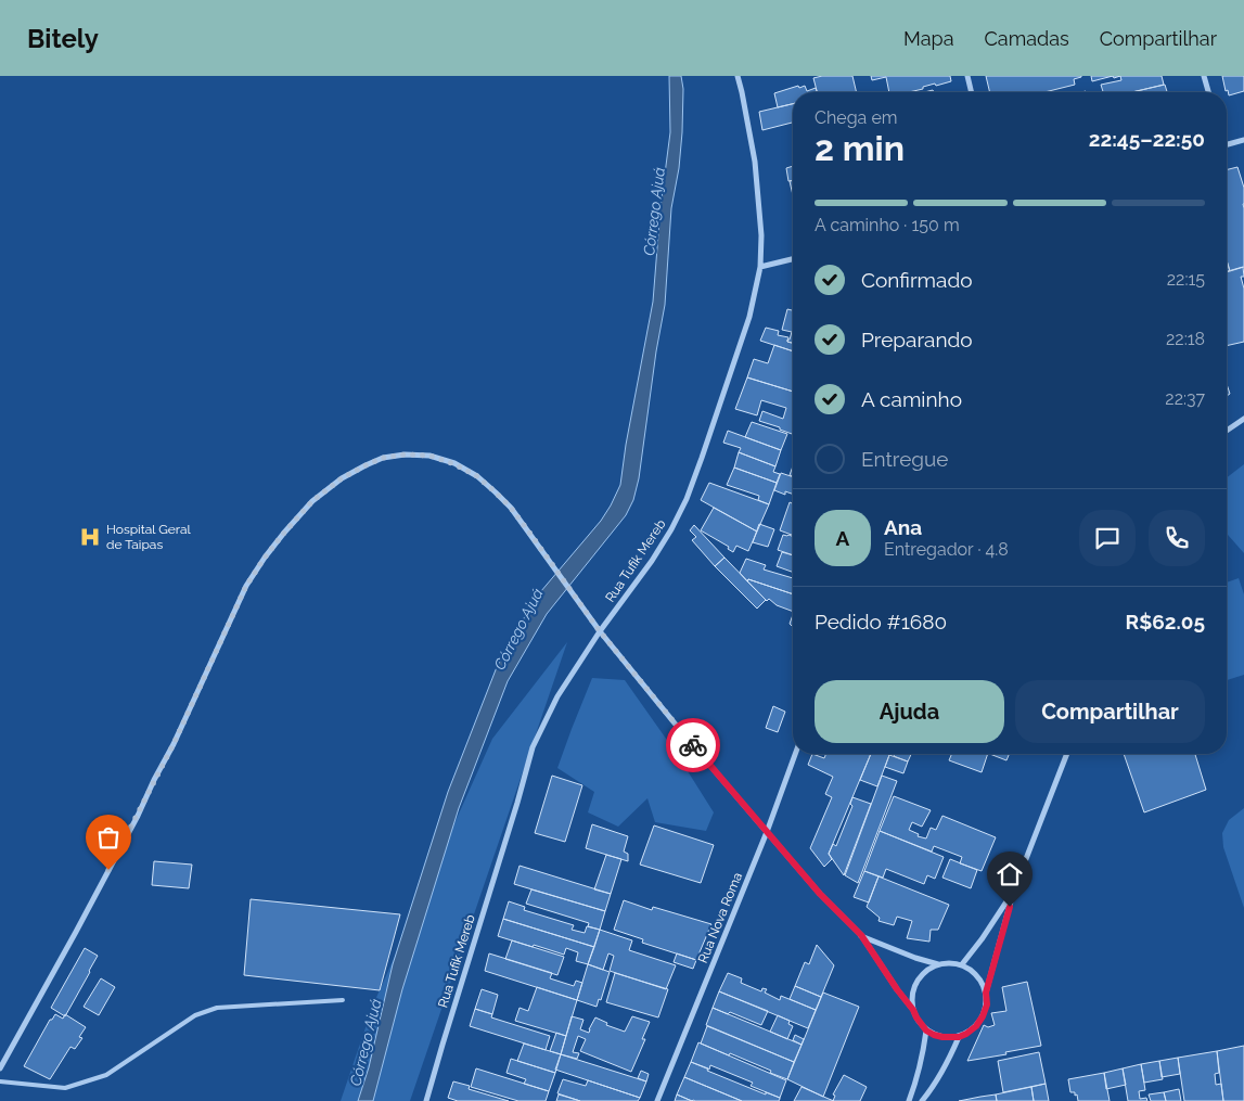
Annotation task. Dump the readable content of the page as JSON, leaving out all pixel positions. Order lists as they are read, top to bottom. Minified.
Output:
{"streets":{"street":["Rua Tufik Mereb","Rua Nova Roma"]},"water":["Córrego Ajuá"],"places":{"hospital":["Hospital Geral de Taipas"]},"page":{"header":"Bitely","nav":["Mapa","Camadas","Compartilhar"],"heading":["2 min","Chega em","22:45–22:50"],"panel":["Ana","Entregador · 4.8","Pedido #1680","R$62.05"],"bar":"A caminho · 150 m","list":[["Confirmado","22:15"],["Preparando","22:18"],["A caminho","22:37"],"Entregue"],"round":"A","buttons":["Ajuda","Compartilhar"]}}
